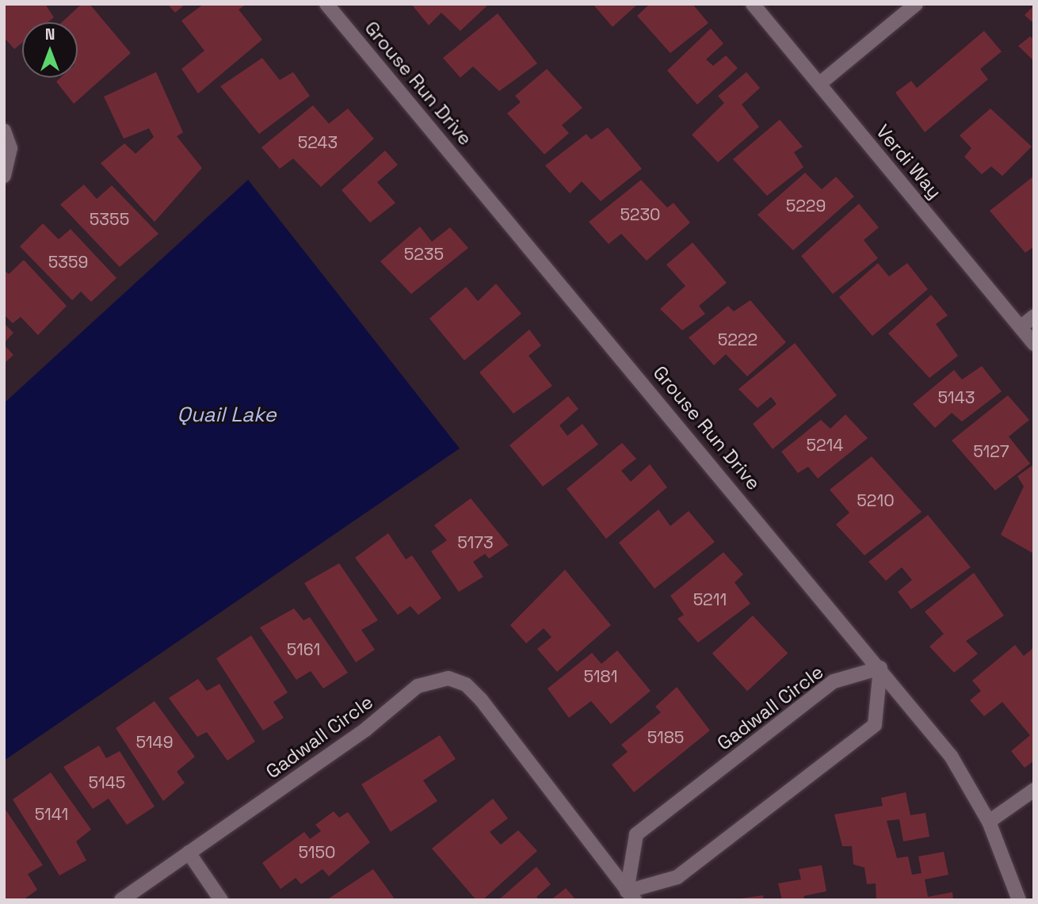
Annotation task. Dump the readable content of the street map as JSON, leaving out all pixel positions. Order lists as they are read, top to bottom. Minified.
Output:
{"streets":{"street":["Grouse Run Drive","Verdi Way","Gadwall Circle"]},"crossings":[["Grouse Run Drive","Gadwall Circle"]],"water":["Quail Lake"],"house_numbers":["5243","5229","5230","5355","5235","5359","5222","5143","5214","5127","5210","5173","5211","5161","5181","5185","5149","5145","5141","5150"],"north":"top"}
